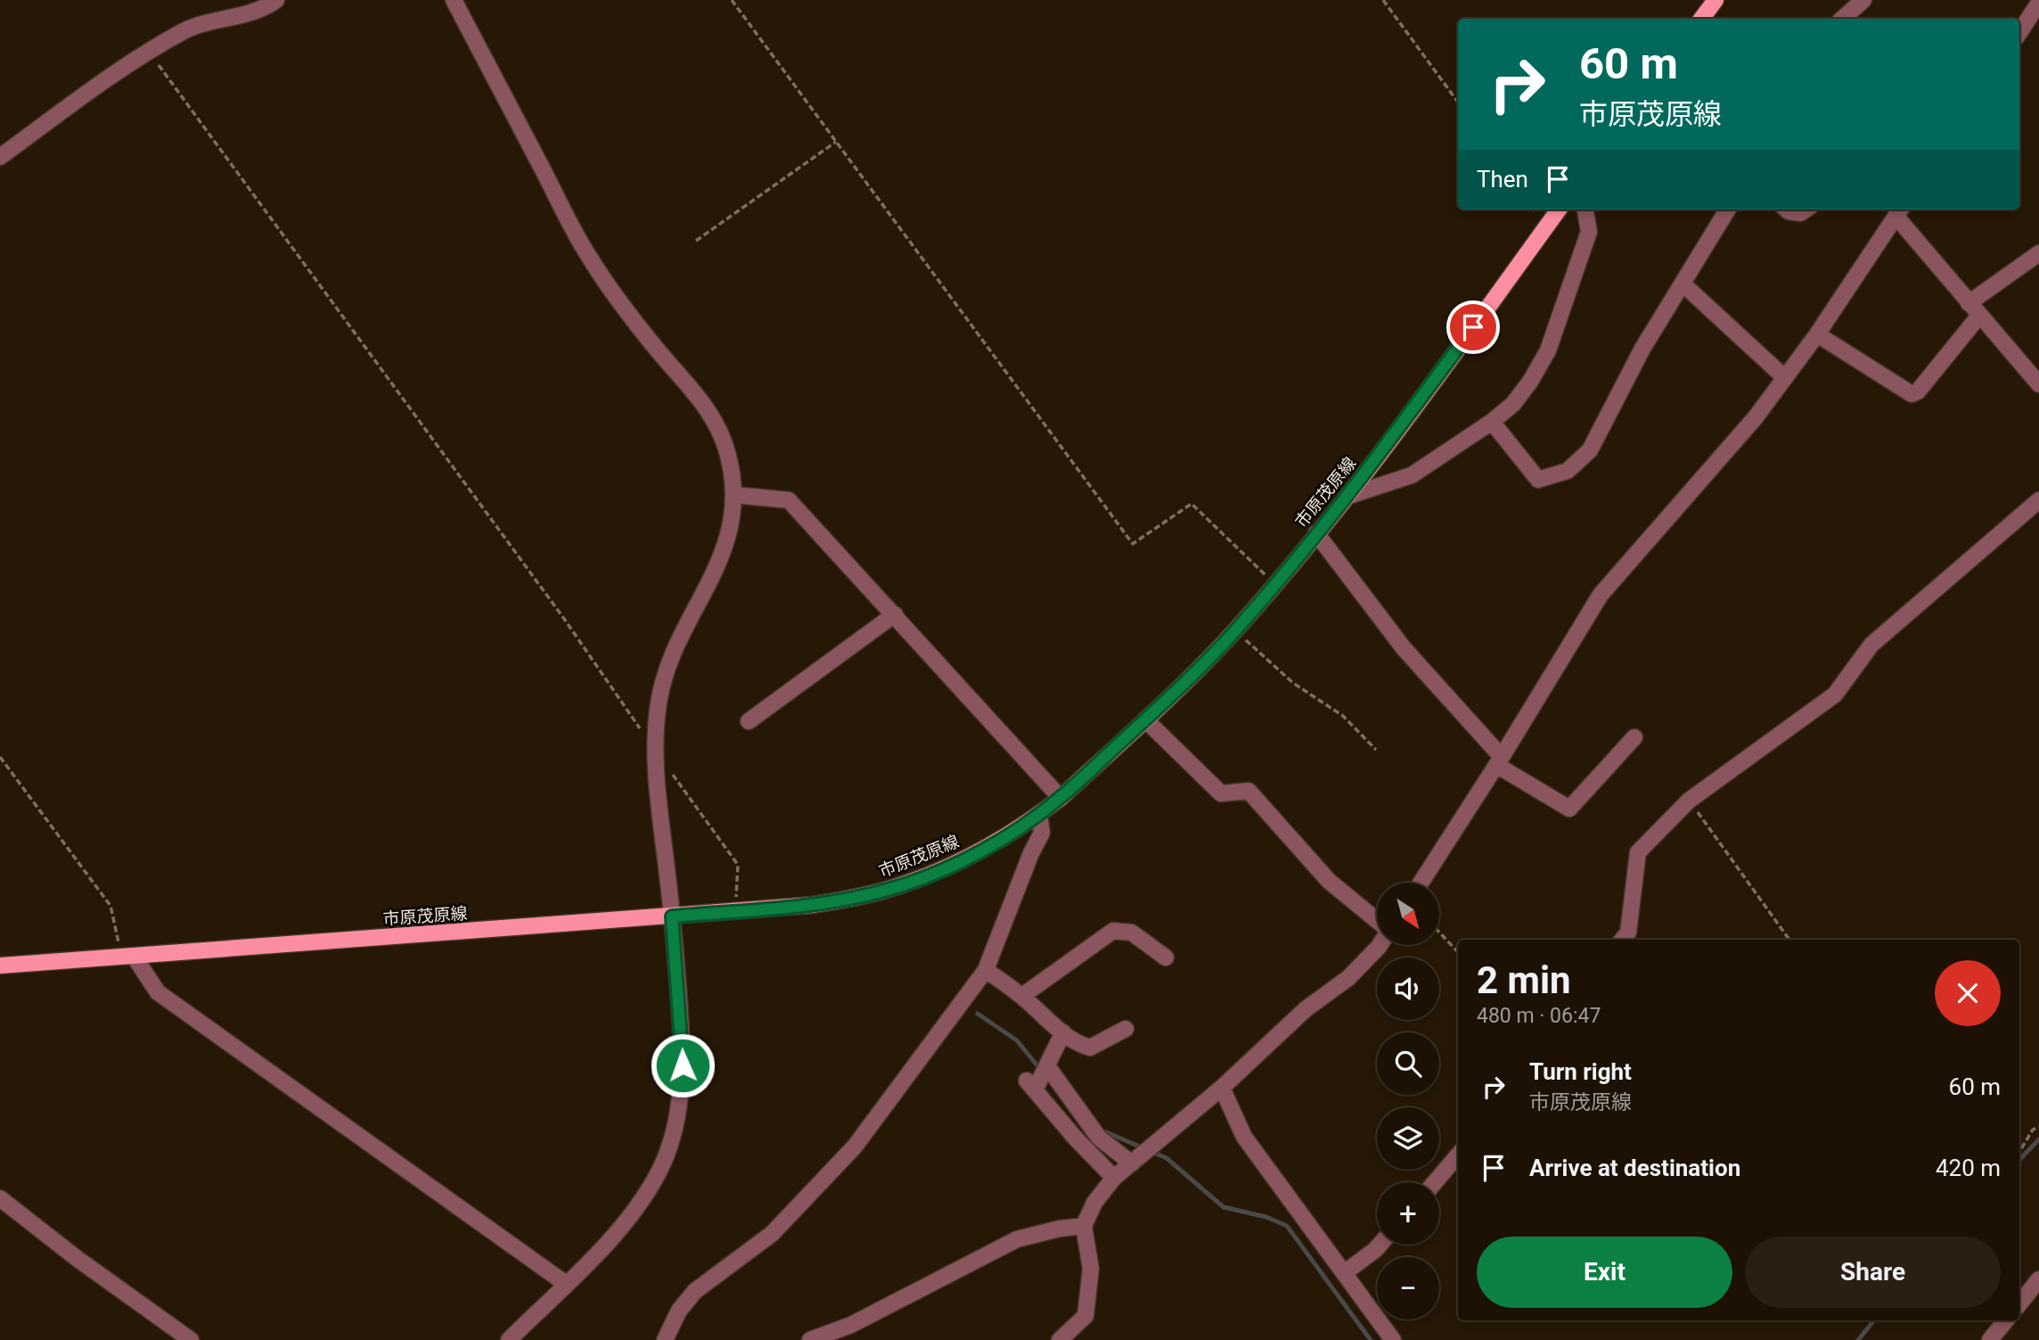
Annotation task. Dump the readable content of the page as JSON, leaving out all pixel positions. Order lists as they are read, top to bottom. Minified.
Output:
{"streets":{"main road":["市原茂原線"]},"north":"bottom right","page":{"turn":["60 m","市原茂原線"],"then":"Then","map_buttons":["+","−"],"heading":["2 min","480 m · 06:47"],"list":[{"name":"Turn right","note":"市原茂原線","value":"60 m"},{"name":"Arrive at destination","value":"420 m"}],"buttons":["Exit","Share"]}}
